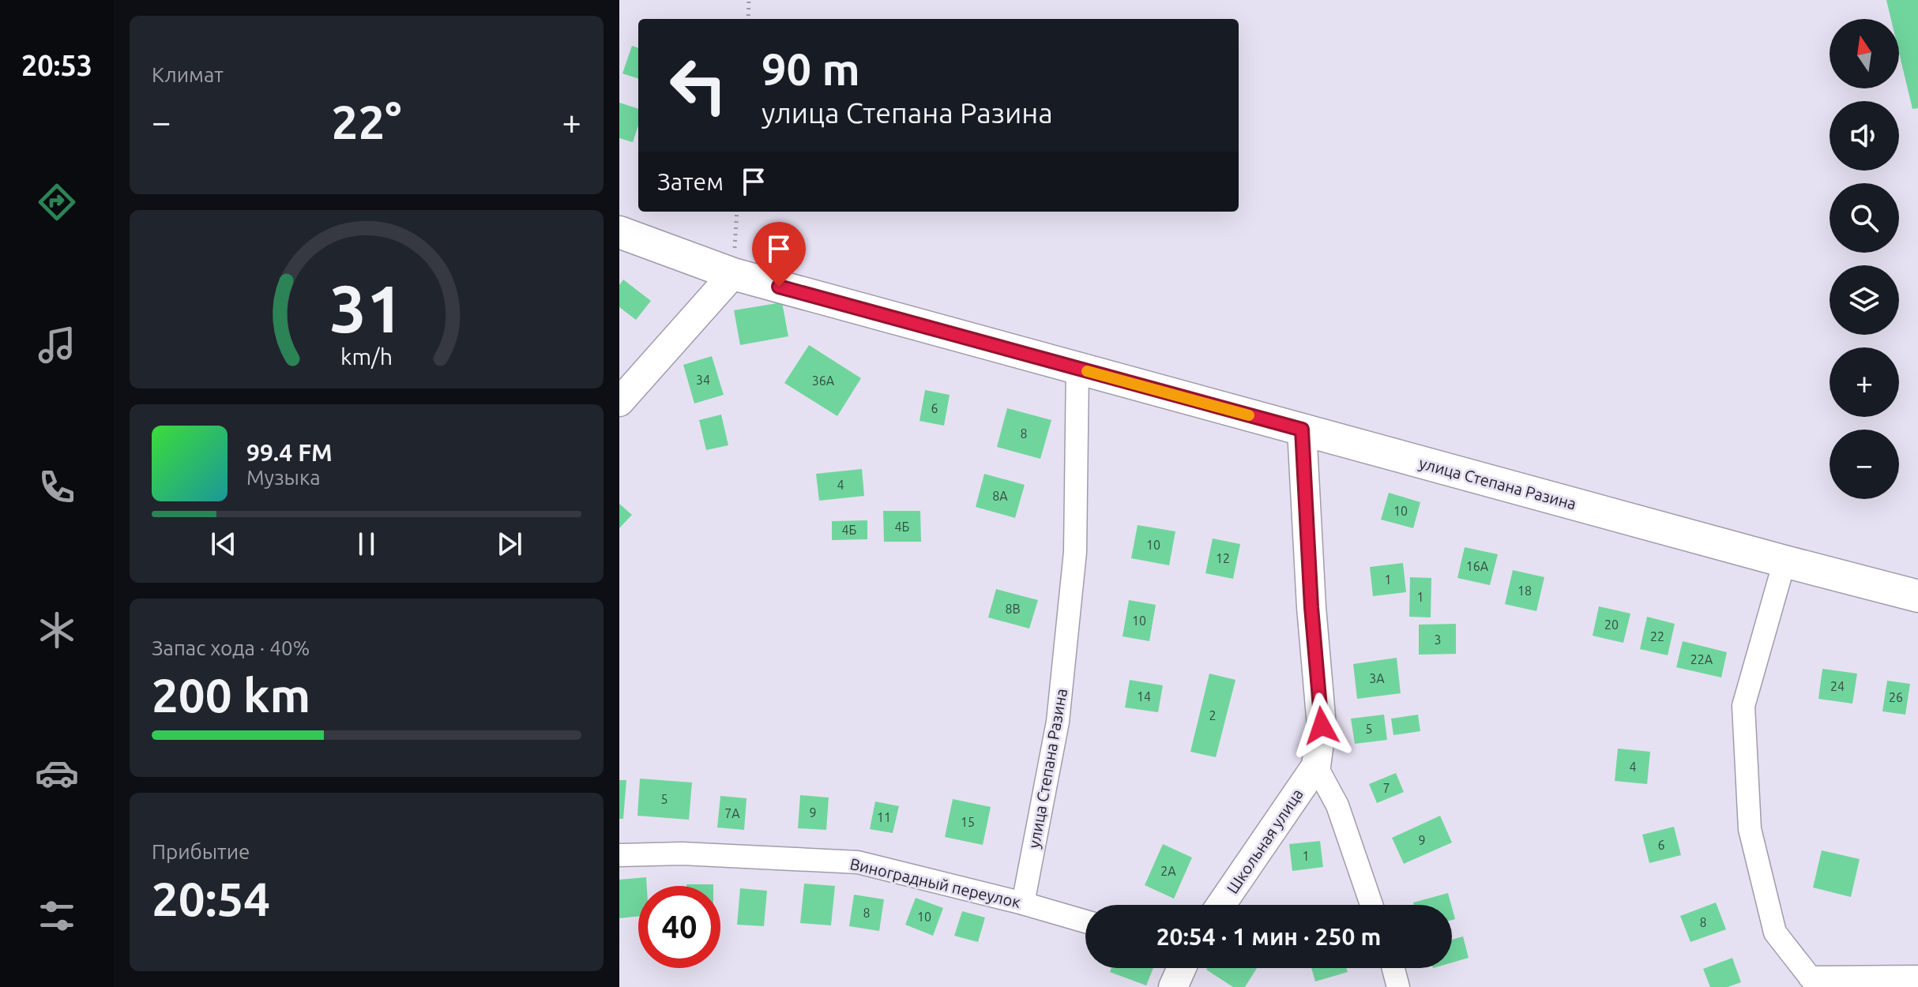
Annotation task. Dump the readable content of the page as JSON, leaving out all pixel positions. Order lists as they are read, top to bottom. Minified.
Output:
{"streets":{"main road":["улица Степана Разина"],"street":["Школьная улица","Виноградный переулок"]},"crossings":[["улица Степана Разина","Виноградный переулок"]],"house_numbers":["34","36А","6","8","4","8А","10","4Б","4Б","10","12","16А","1","18","1","8В","10","20","22","3","22А","3А","24","14","26","2","5","4","7","5","9","7А","11","15","9","6","1","2А","8","10","8"],"north":"top","page":{"tabs":"20:53","tile":["Климат",["Запас хода · 40%","200 km"],["Прибытие","20:54"]],"map_buttons":["+","−"],"turn":["90 m","улица Степана Разина"],"heat":["−","22°","+"],"then":"Затем","song":["99.4 FM","Музыка"],"limit":"40","trip":"20:54 · 1 мин · 250 m","gauge":["31","km/h"]}}
